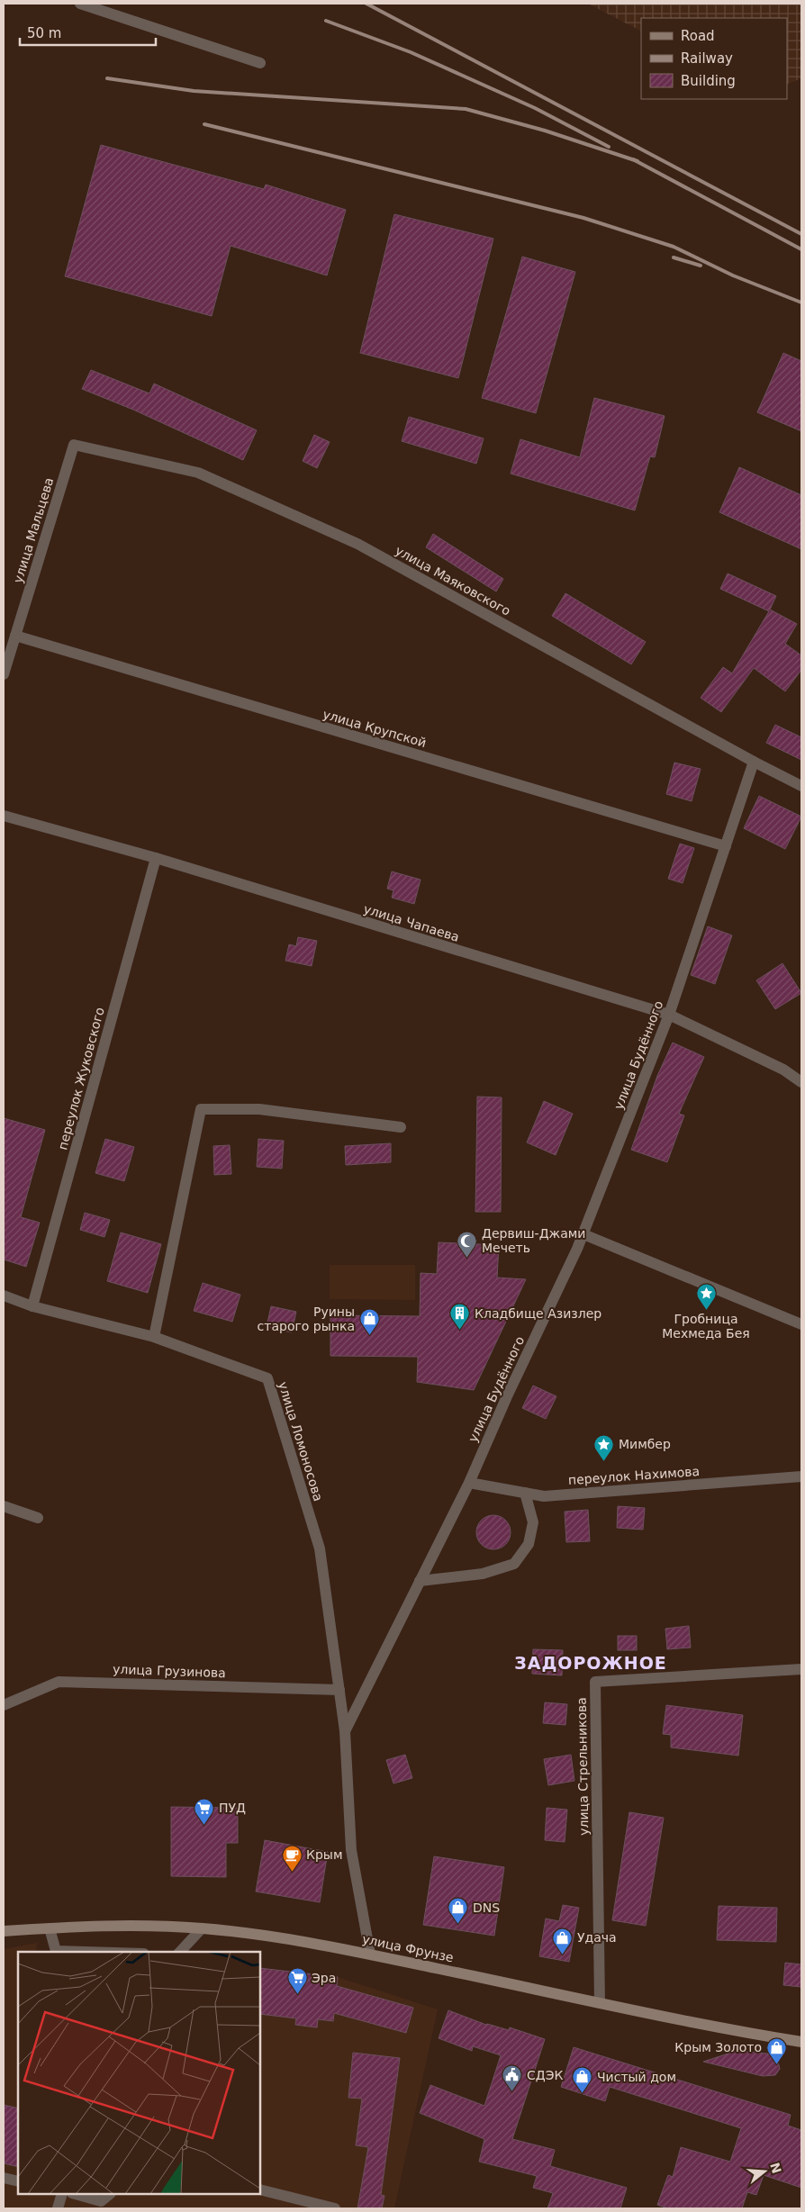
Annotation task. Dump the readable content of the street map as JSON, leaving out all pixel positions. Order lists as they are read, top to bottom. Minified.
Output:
{"streets":{"main road":["улица Фрунзе"],"street":["улица Мальцева","улица Маяковского","улица Крупской","улица Чапаева","улица Будённого","переулок Жуковского","улица Ломоносова","переулок Нахимова","улица Грузинова","улица Стрельникова"]},"crossings":[["улица Мальцева","улица Маяковского"],["улица Мальцева","улица Крупской"],["улица Маяковского","улица Будённого"],["улица Крупской","улица Будённого"],["улица Чапаева","улица Будённого"],["улица Чапаева","переулок Жуковского"],["улица Будённого","улица Ломоносова"],["улица Будённого","переулок Нахимова"],["улица Будённого","улица Фрунзе"],["переулок Жуковского","улица Ломоносова"],["улица Ломоносова","улица Грузинова"],["улица Стрельникова","улица Фрунзе"]],"districts":["ЗАДОРОЖНОЕ"],"places":{"mosque":["Дервиш-Джами Мечеть"],"place":["Гробница Мехмеда Бея","Мимбер"],"building":["Кладбище Азизлер"],"shop":["Руины старого рынка","DNS","Удача","Крым Золото","Чистый дом"],"supermarket":["ПУД","Эра"],"cafe":["Крым"],"public building":["СДЭК"]},"legend":["Road","Railway","Building"],"scale_bar":"50 m","north":"right"}
